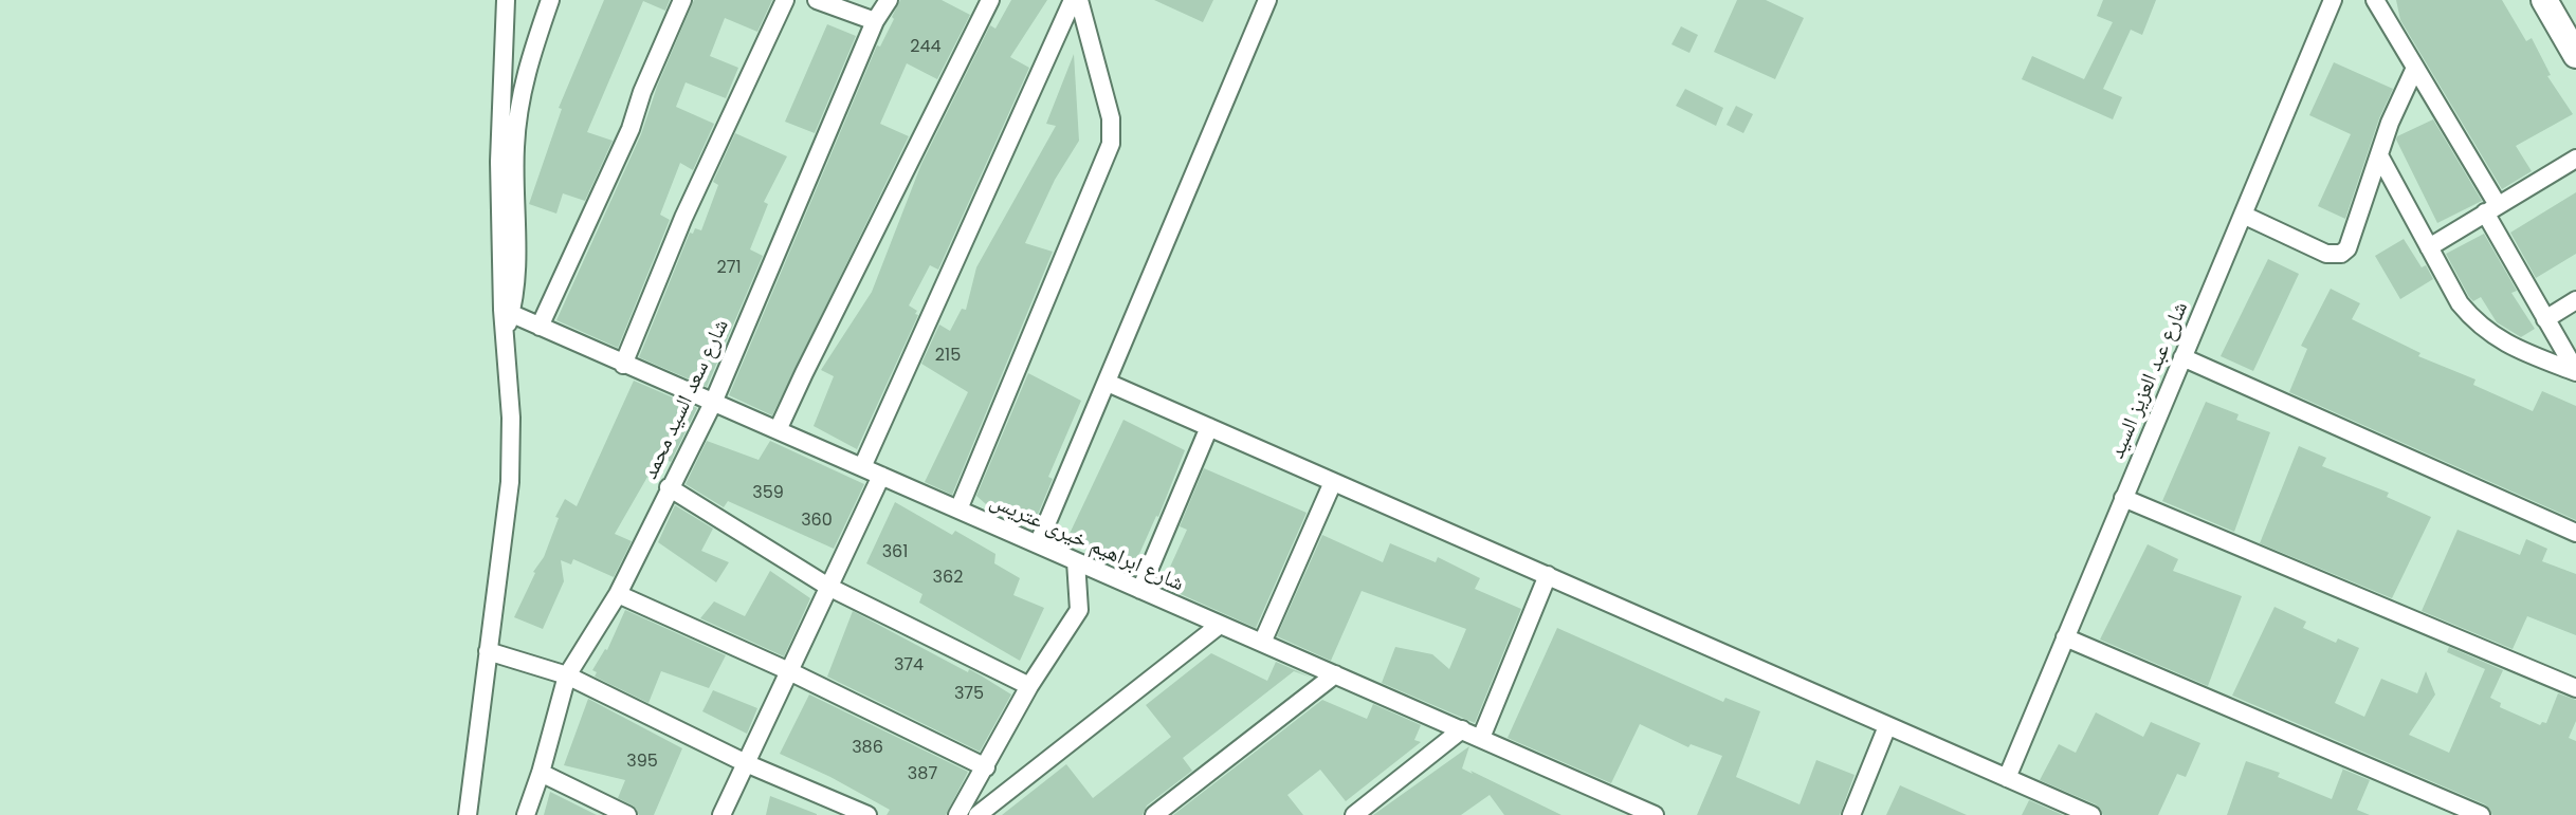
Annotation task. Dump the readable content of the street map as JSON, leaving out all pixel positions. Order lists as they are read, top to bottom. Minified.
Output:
{"streets":{"street":["شارع عبد العزيز السيد","شارع سعد السيد محمد","شارع ابراهيم خيرى عتريس"]},"crossings":[["شارع سعد السيد محمد","شارع ابراهيم خيرى عتريس"]],"house_numbers":["244","271","215","359","360","361","362","374","375","386","395","387"]}
